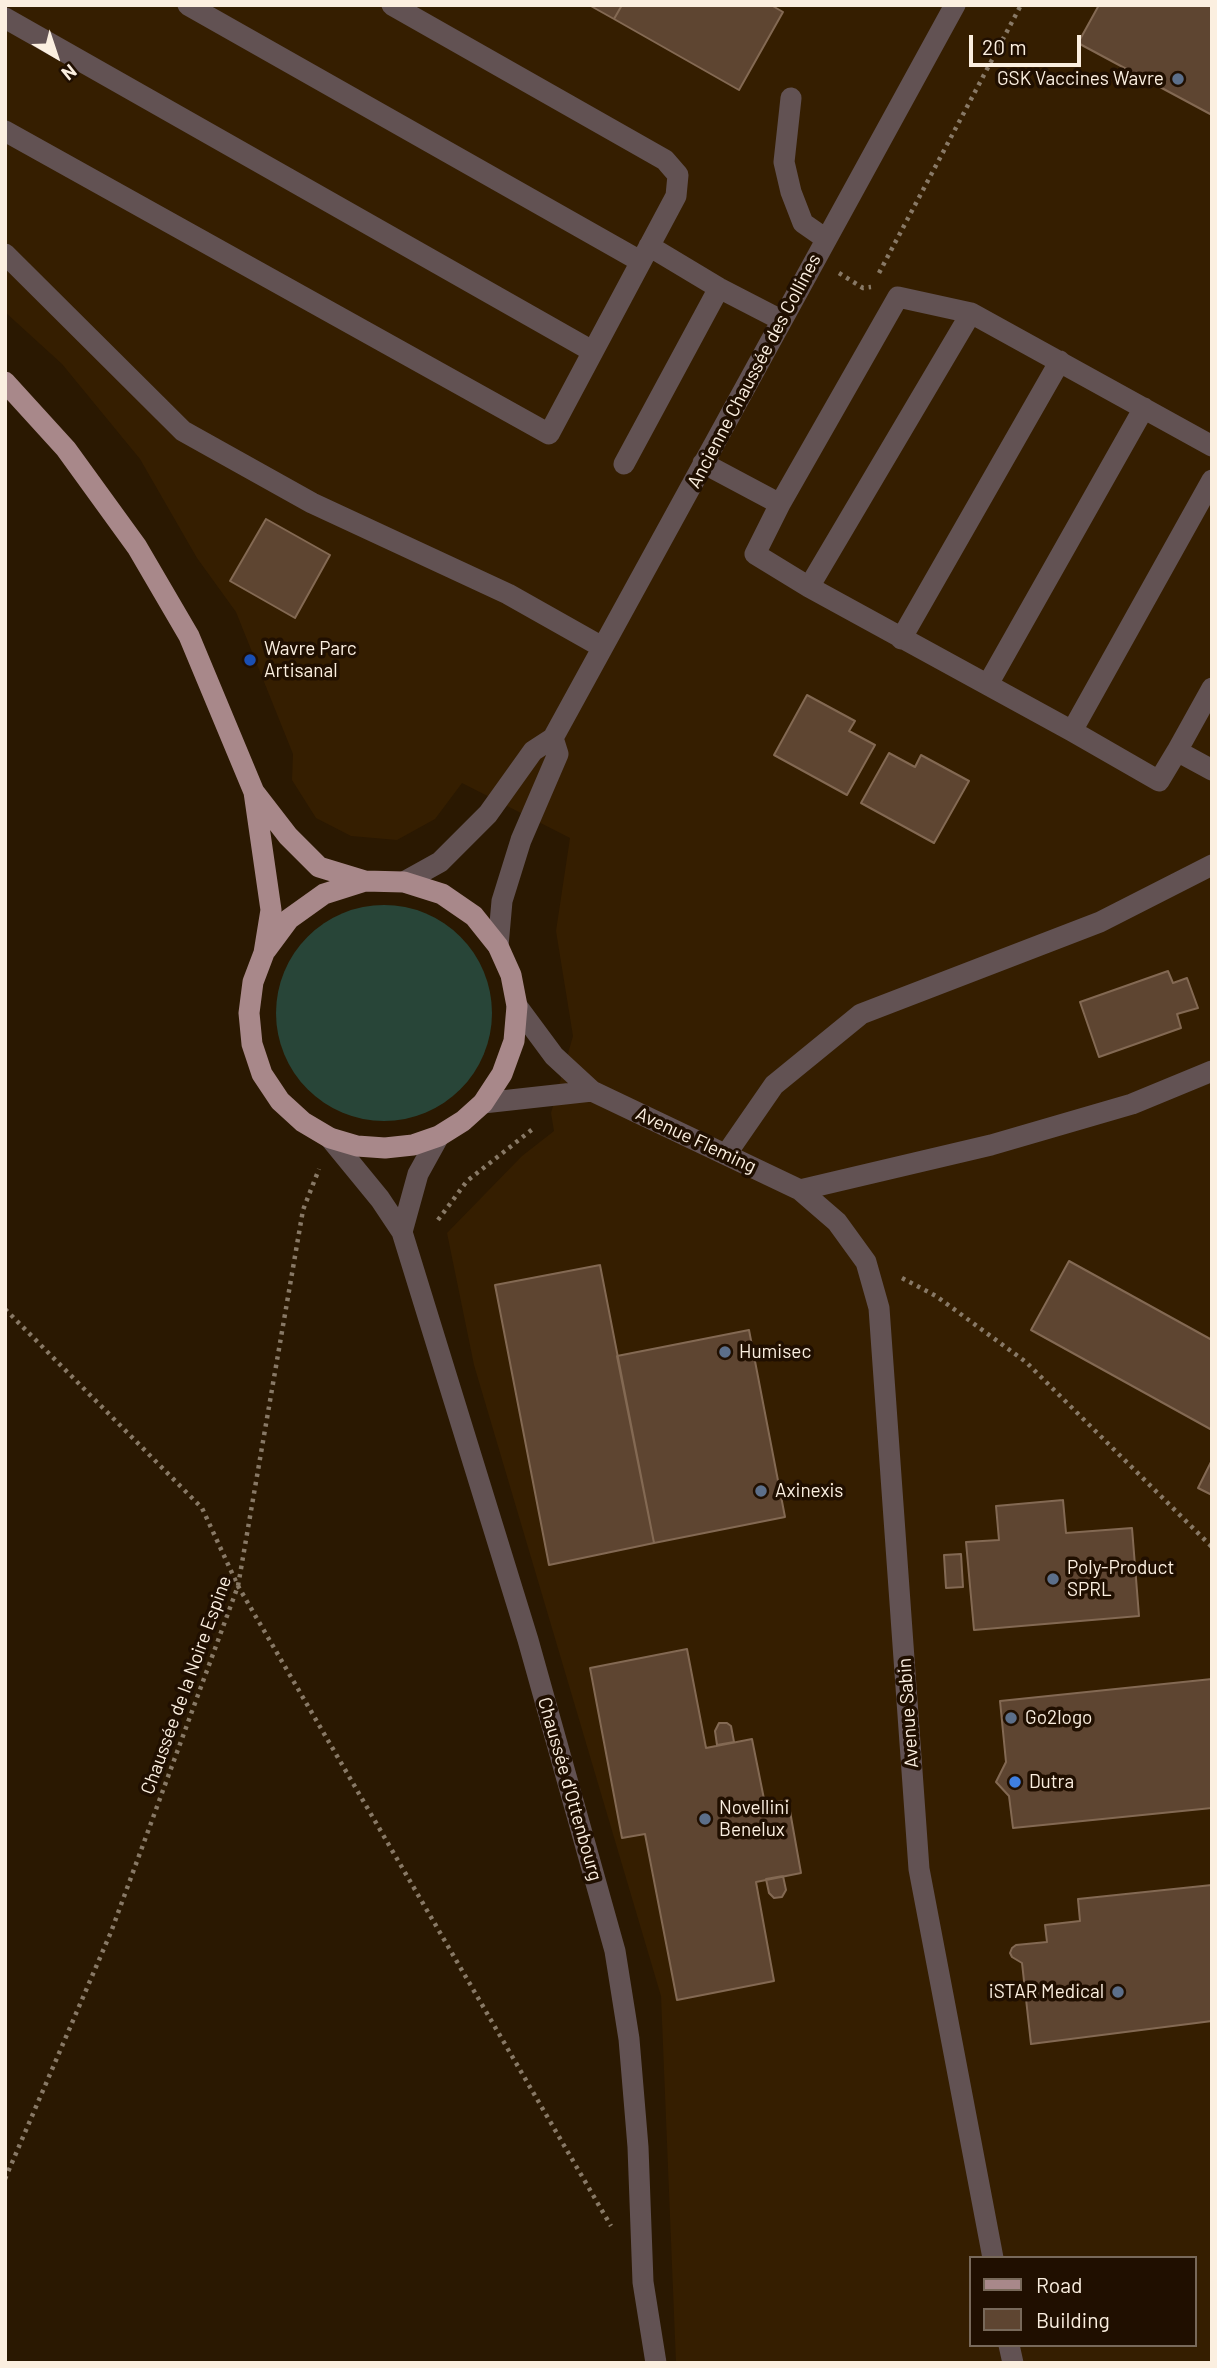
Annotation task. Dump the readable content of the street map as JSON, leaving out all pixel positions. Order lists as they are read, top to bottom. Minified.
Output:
{"streets":{"main road":["Chaussée d'Ottenbourg"],"street":["Ancienne Chaussée des Collines","Avenue Fleming","Avenue Sabin"],"path":["Chaussée de la Noire Espine"]},"crossings":[["Ancienne Chaussée des Collines","Chaussée d'Ottenbourg"],["Avenue Fleming","Avenue Sabin"],["Chaussée de la Noire Espine","Chaussée d'Ottenbourg"]],"places":["GSK Vaccines Wavre","Wavre Parc Artisanal","Humisec","Axinexis","Poly-Product SPRL","Go2logo","Dutra","Novellini Benelux","iSTAR Medical"],"legend":["Road","Building"],"scale_bar":"20 m","north":"bottom right"}
